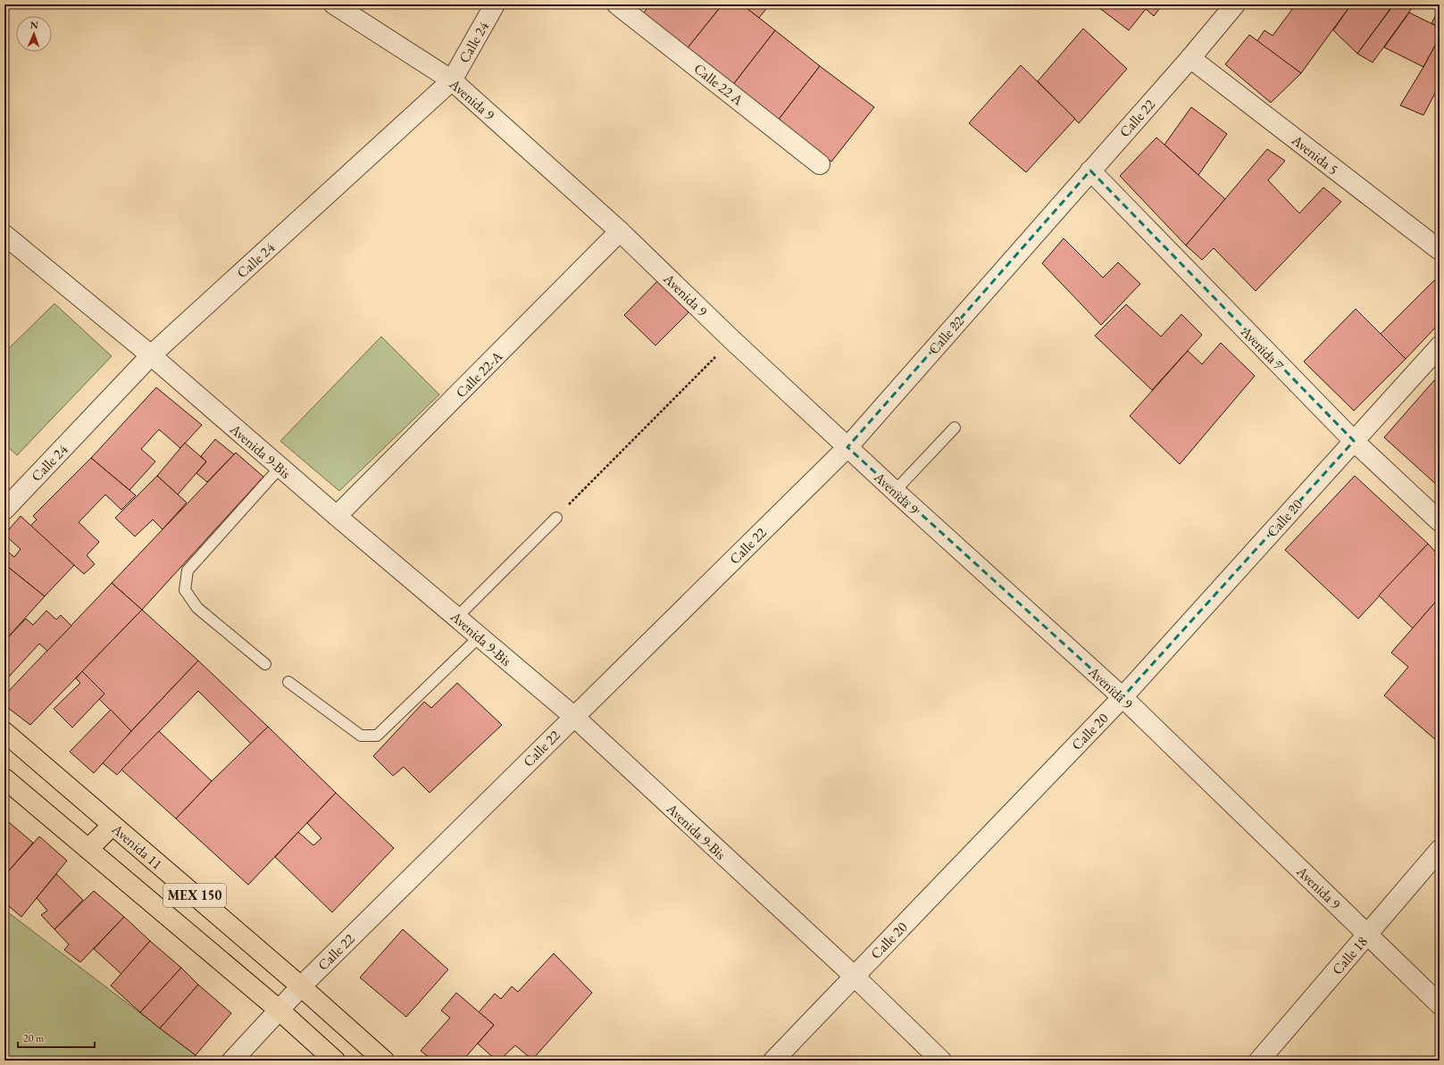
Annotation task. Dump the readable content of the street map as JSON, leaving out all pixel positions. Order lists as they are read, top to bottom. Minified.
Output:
{"streets":{"main road":["Avenida 11","MEX 150"],"street":["Calle 24","Calle 22 A","Avenida 9","Calle 22","Avenida 5","Avenida 7","Calle 22-A","Avenida 9-Bis","Calle 20","Calle 18"]},"crossings":[["Calle 24","Avenida 9"],["Calle 24","Avenida 9-Bis"],["Avenida 9","Calle 22"],["Avenida 9","Calle 22-A"],["Avenida 9","Calle 20"],["Avenida 9","Calle 18"],["Calle 22","Avenida 5"],["Calle 22","Avenida 7"],["Calle 22","Avenida 9-Bis"],["Calle 22","Avenida 11"],["Calle 22","MEX 150"],["Avenida 7","Calle 20"],["Calle 22-A","Avenida 9-Bis"],["Avenida 9-Bis","Calle 20"]],"scale_bar":"20 m","north":"top"}
